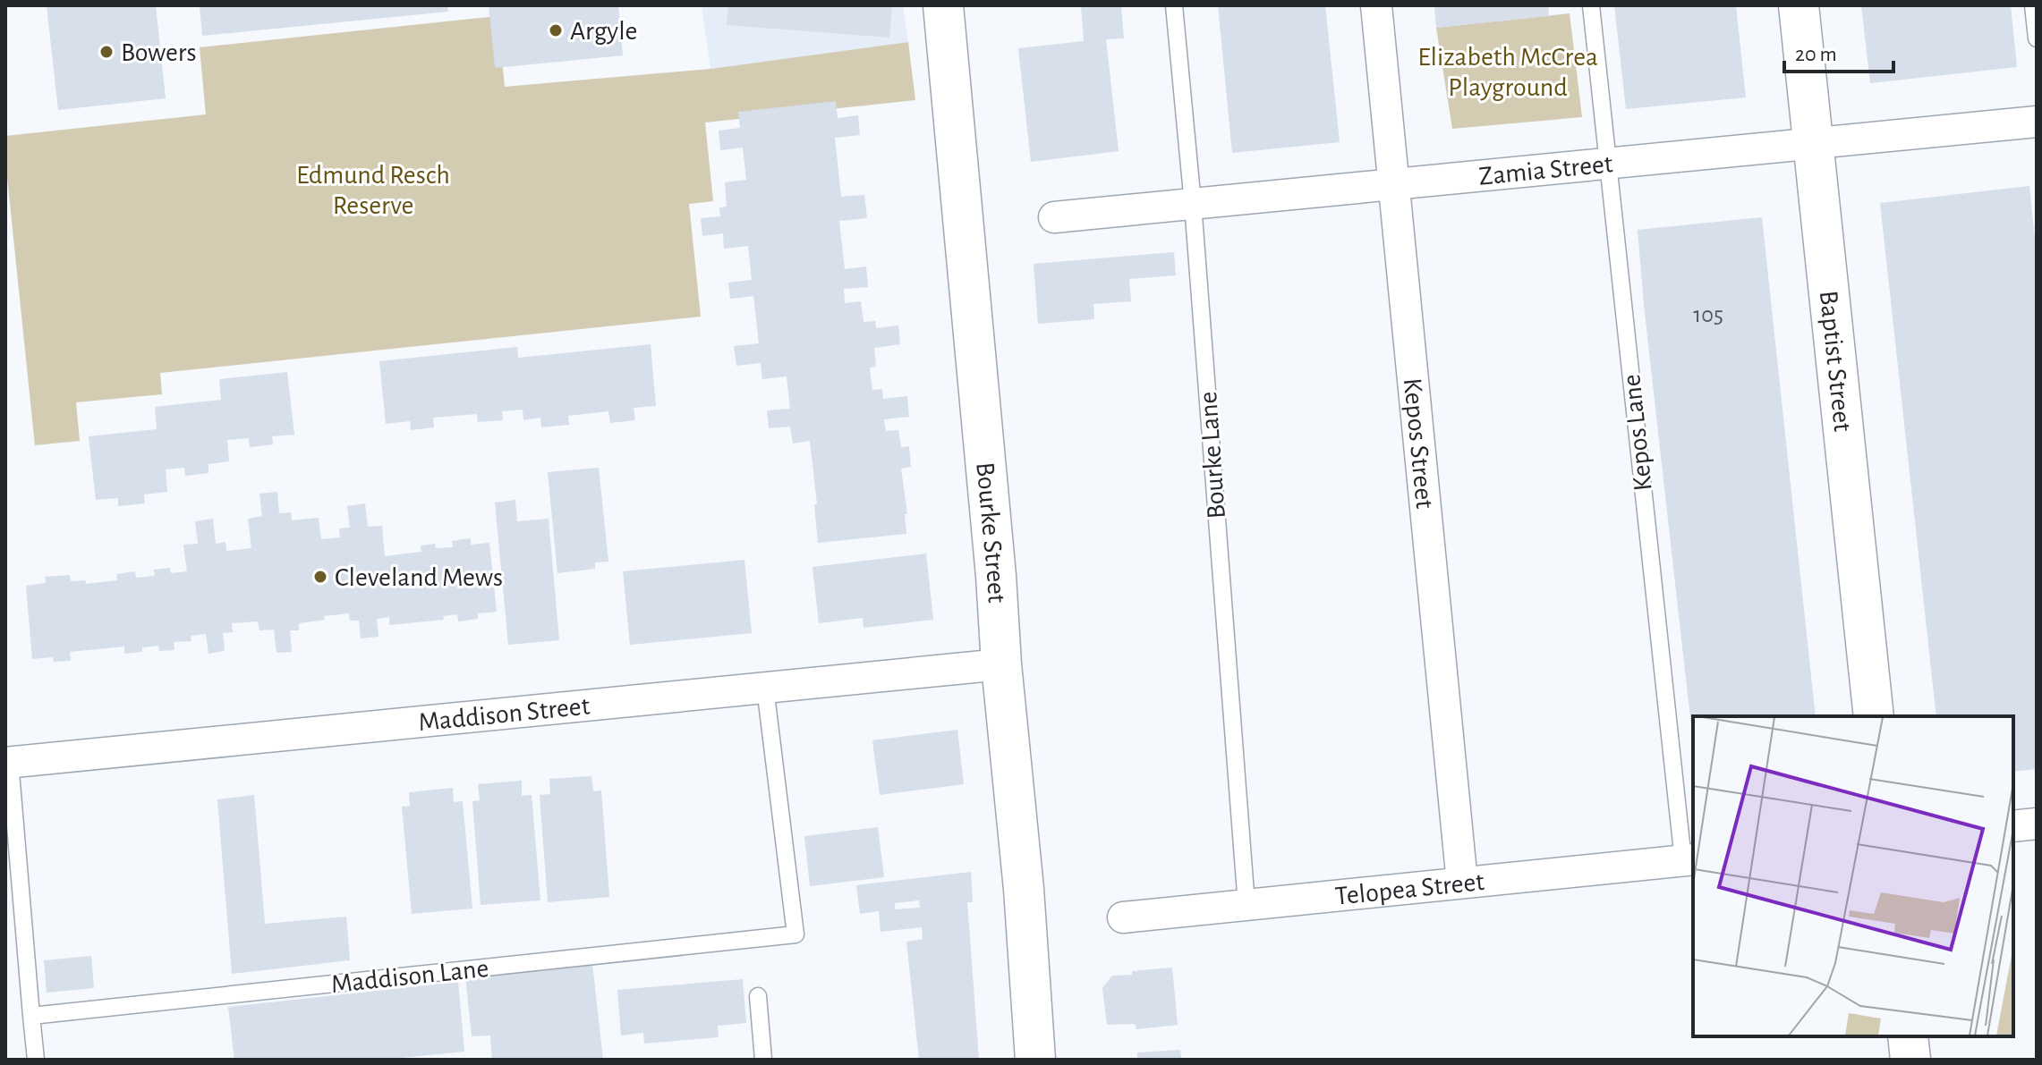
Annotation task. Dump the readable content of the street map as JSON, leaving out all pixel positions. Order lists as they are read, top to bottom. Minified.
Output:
{"streets":{"street":["Zamia Street","Baptist Street","Kepos Street","Bourke Street","Maddison Street","Telopea Street"],"lane":["Kepos Lane","Bourke Lane","Maddison Lane"]},"crossings":[["Zamia Street","Baptist Street"],["Zamia Street","Kepos Lane"],["Zamia Street","Kepos Street"],["Zamia Street","Bourke Lane"],["Kepos Lane","Telopea Street"],["Kepos Street","Telopea Street"],["Bourke Lane","Telopea Street"],["Bourke Street","Maddison Street"],["Maddison Street","Maddison Lane"]],"parks":["Elizabeth McCrea Playground","Edmund Resch Reserve"],"places":["Argyle","Bowers","Cleveland Mews"],"house_numbers":["105"],"scale_bar":"20 m"}
